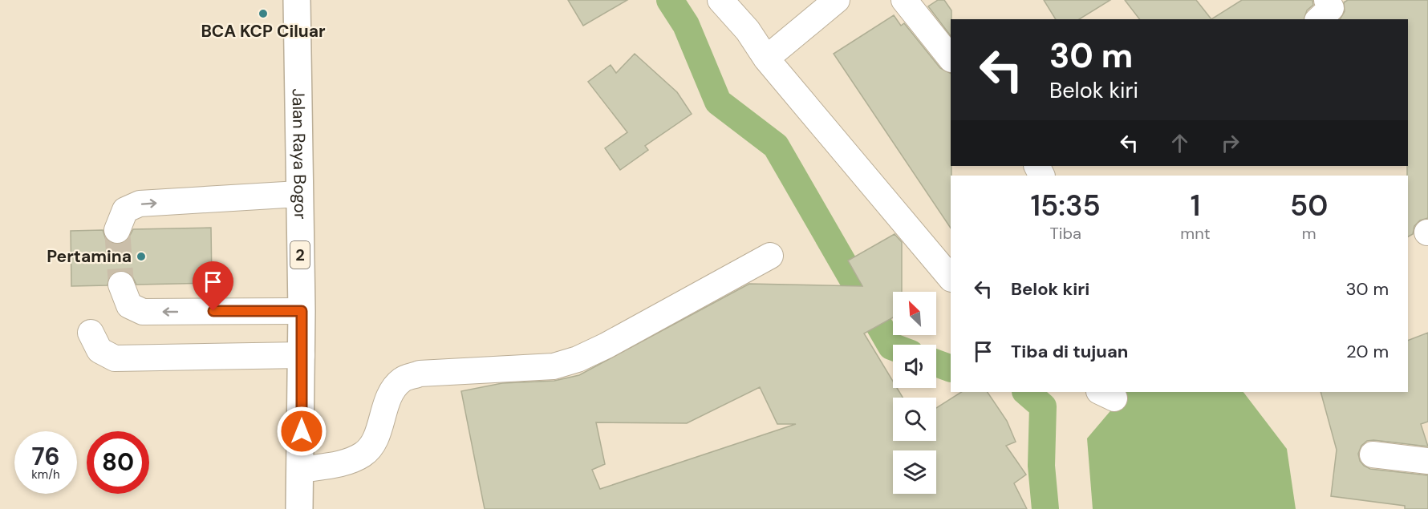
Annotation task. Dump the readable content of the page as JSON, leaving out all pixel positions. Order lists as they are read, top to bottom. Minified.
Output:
{"streets":{"highway":["Jalan Raya Bogor","2"]},"places":["BCA KCP Ciluar","Pertamina"],"north":"top left","page":{"turn":["30 m","Belok kiri"],"eta":["15:35","Tiba","1","mnt","50","m"],"list":[{"name":"Belok kiri","value":"30 m"},{"name":"Tiba di tujuan","value":"20 m"}],"speed":"76 km/h","limit":"80"}}
